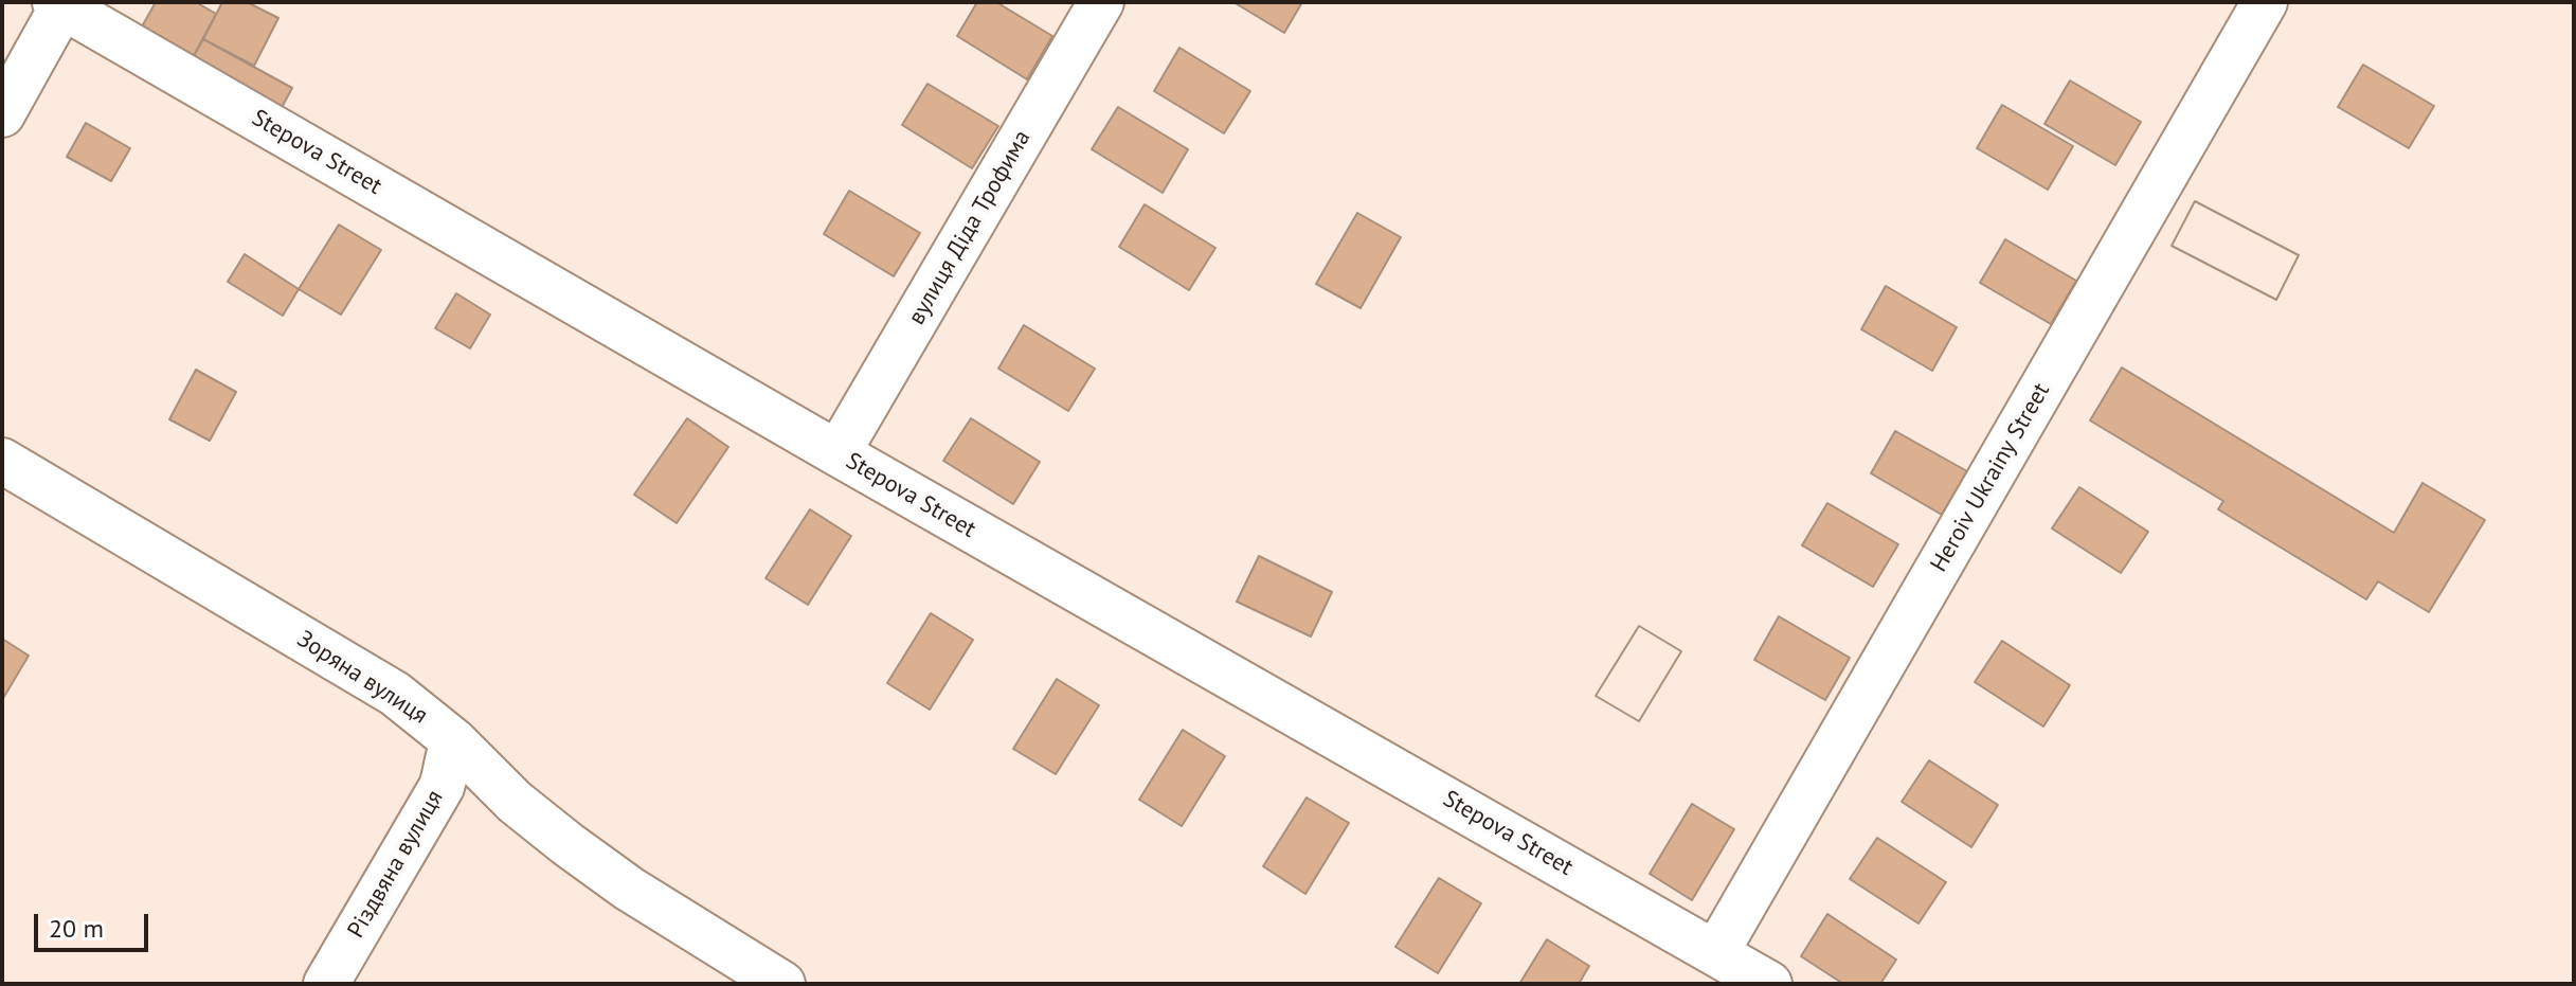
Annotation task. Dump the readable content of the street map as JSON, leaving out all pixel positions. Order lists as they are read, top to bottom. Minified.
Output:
{"streets":{"street":["Stepova Street","вулиця Діда Трофима","Heroiv Ukrainy Street","Зоряна вулиця","Різдвяна вулиця"]},"crossings":[["Stepova Street","вулиця Діда Трофима"],["Stepova Street","Heroiv Ukrainy Street"],["Зоряна вулиця","Різдвяна вулиця"]],"scale_bar":"20 m"}
